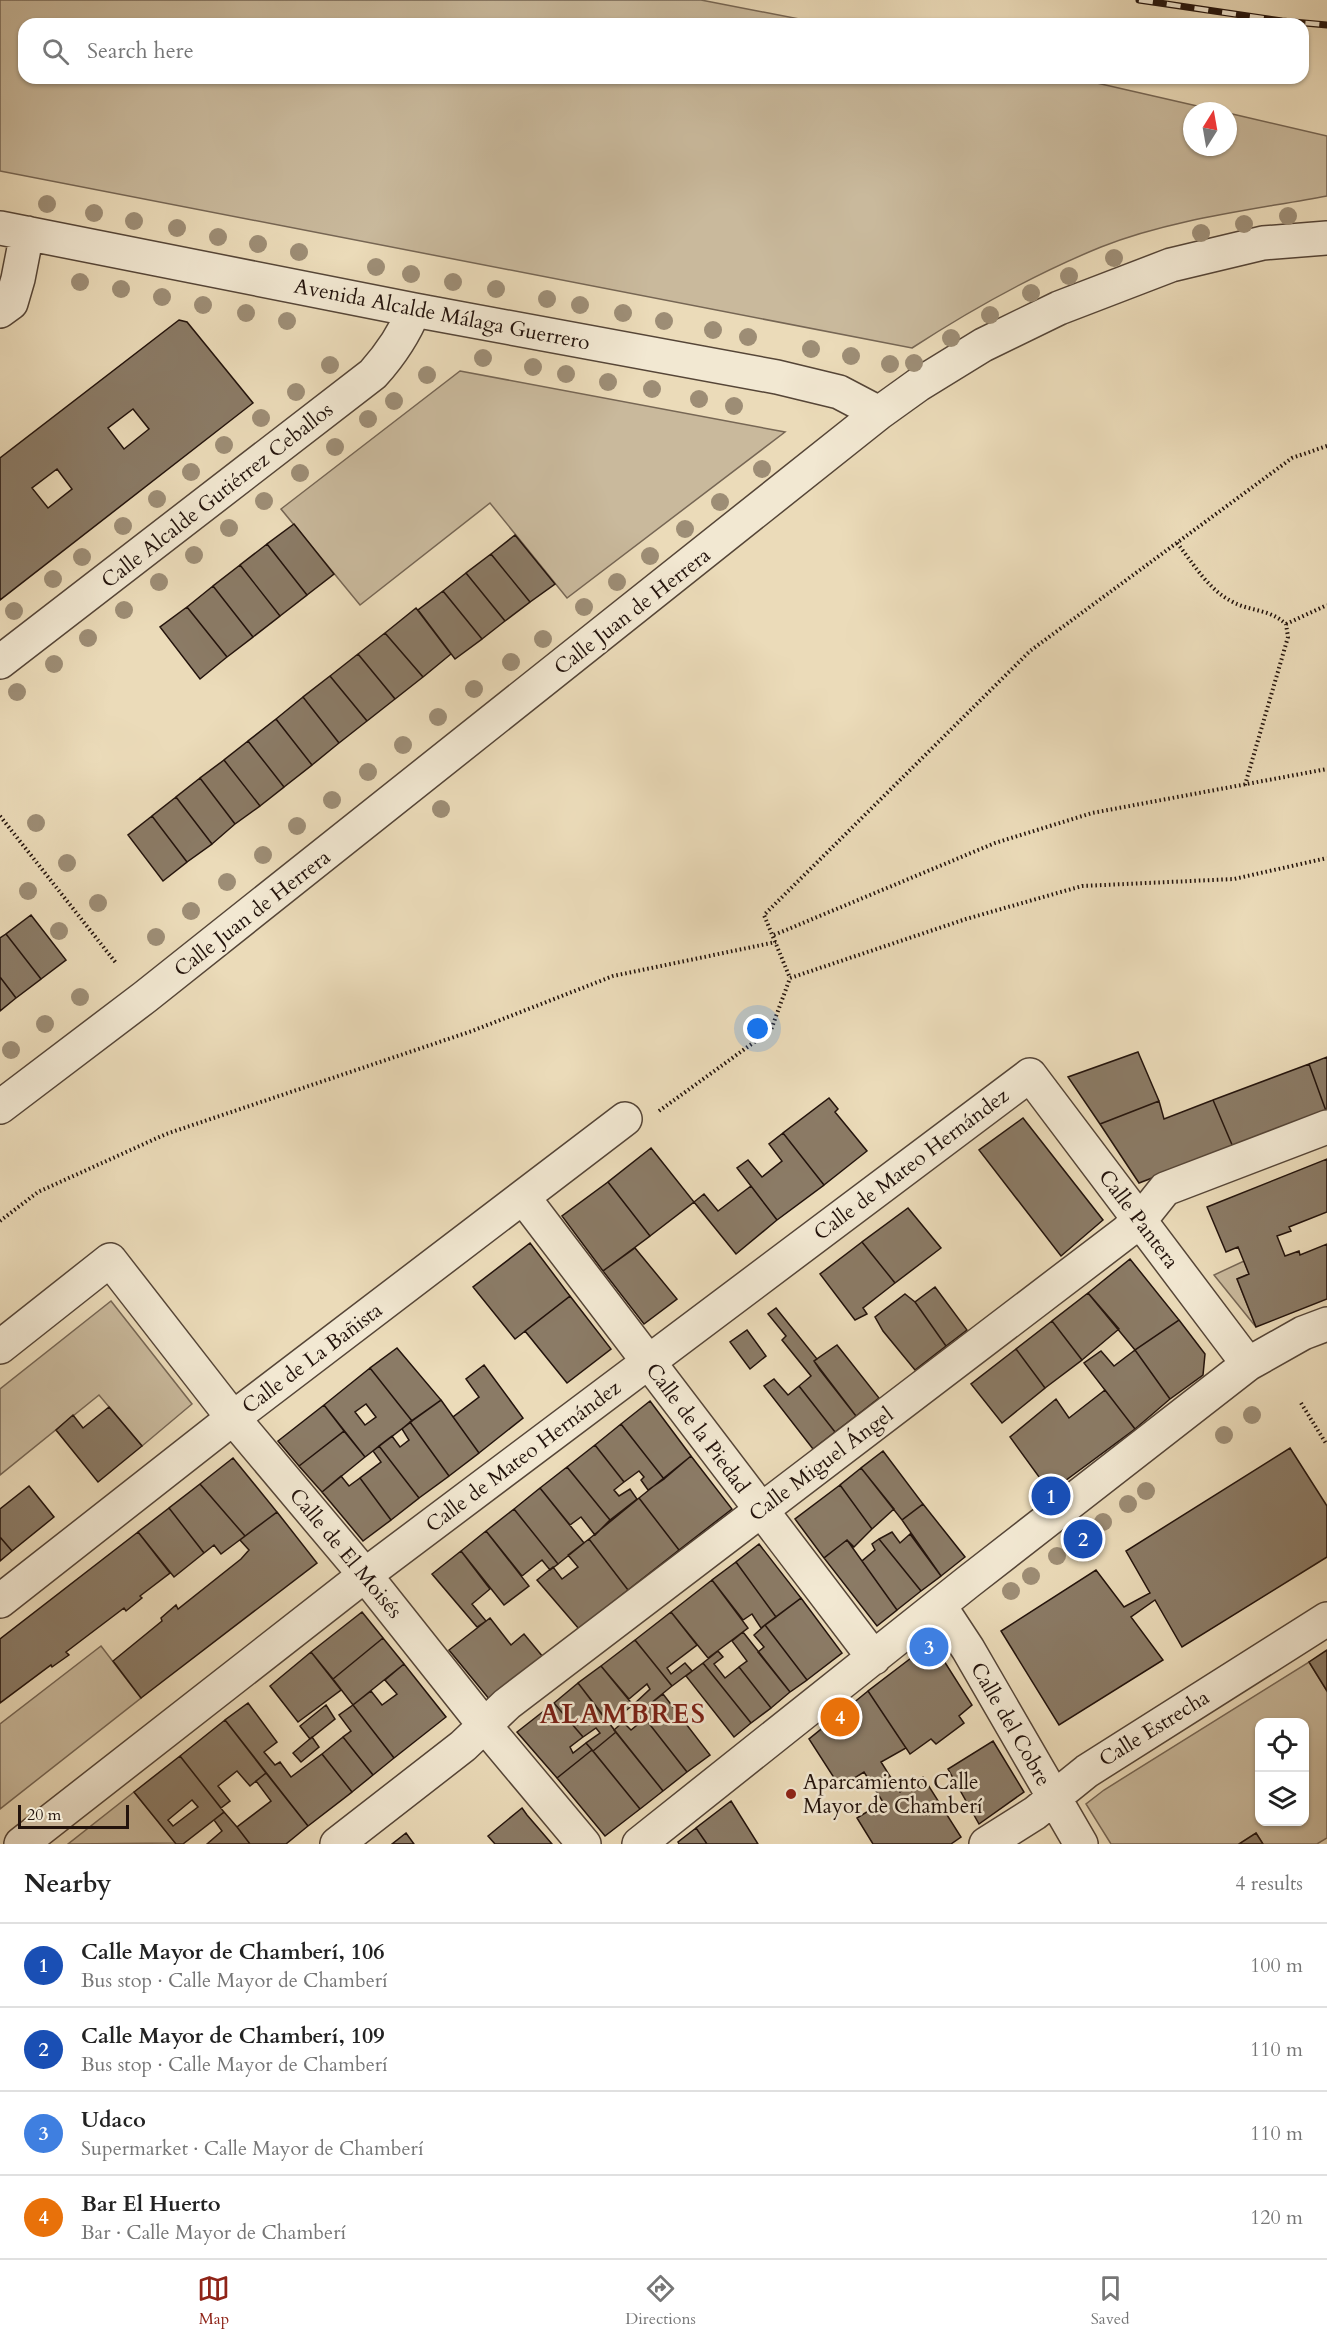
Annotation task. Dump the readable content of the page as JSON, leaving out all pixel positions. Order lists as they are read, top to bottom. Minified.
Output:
{"streets":{"street":["Avenida Alcalde Málaga Guerrero","Calle Alcalde Gutiérrez Ceballos","Calle Juan de Herrera","Calle de Mateo Hernández","Calle Pantera","Calle de La Bañista","Calle de la Piedad","Calle Miguel Ángel","Calle de El Moisés","Calle del Cobre","Calle Estrecha"]},"crossings":[["Avenida Alcalde Málaga Guerrero","Calle Alcalde Gutiérrez Ceballos"],["Avenida Alcalde Málaga Guerrero","Calle Juan de Herrera"],["Calle de Mateo Hernández","Calle Pantera"],["Calle de Mateo Hernández","Calle de la Piedad"],["Calle de Mateo Hernández","Calle de El Moisés"],["Calle Pantera","Calle Miguel Ángel"],["Calle de La Bañista","Calle de la Piedad"],["Calle de La Bañista","Calle de El Moisés"],["Calle de la Piedad","Calle Miguel Ángel"],["Calle Miguel Ángel","Calle de El Moisés"],["Calle del Cobre","Calle Estrecha"]],"districts":["ALAMBRES"],"places":["Aparcamiento Calle Mayor de Chamberí"],"scale_bar":"20 m","north":"top","page":{"search":"Search here","pins":["1","2","3","4"],"scale":"20 m","heading":["Nearby","4 results"],"list":[{"mark":"1","name":"Calle Mayor de Chamberí, 106","note":"Bus stop · Calle Mayor de Chamberí","value":"100 m"},{"mark":"2","name":"Calle Mayor de Chamberí, 109","note":"Bus stop · Calle Mayor de Chamberí","value":"110 m"},{"mark":"3","name":"Udaco","note":"Supermarket · Calle Mayor de Chamberí","value":"110 m"},{"mark":"4","name":"Bar El Huerto","note":"Bar · Calle Mayor de Chamberí","value":"120 m"}],"nav":["Map","Directions","Saved"]}}
